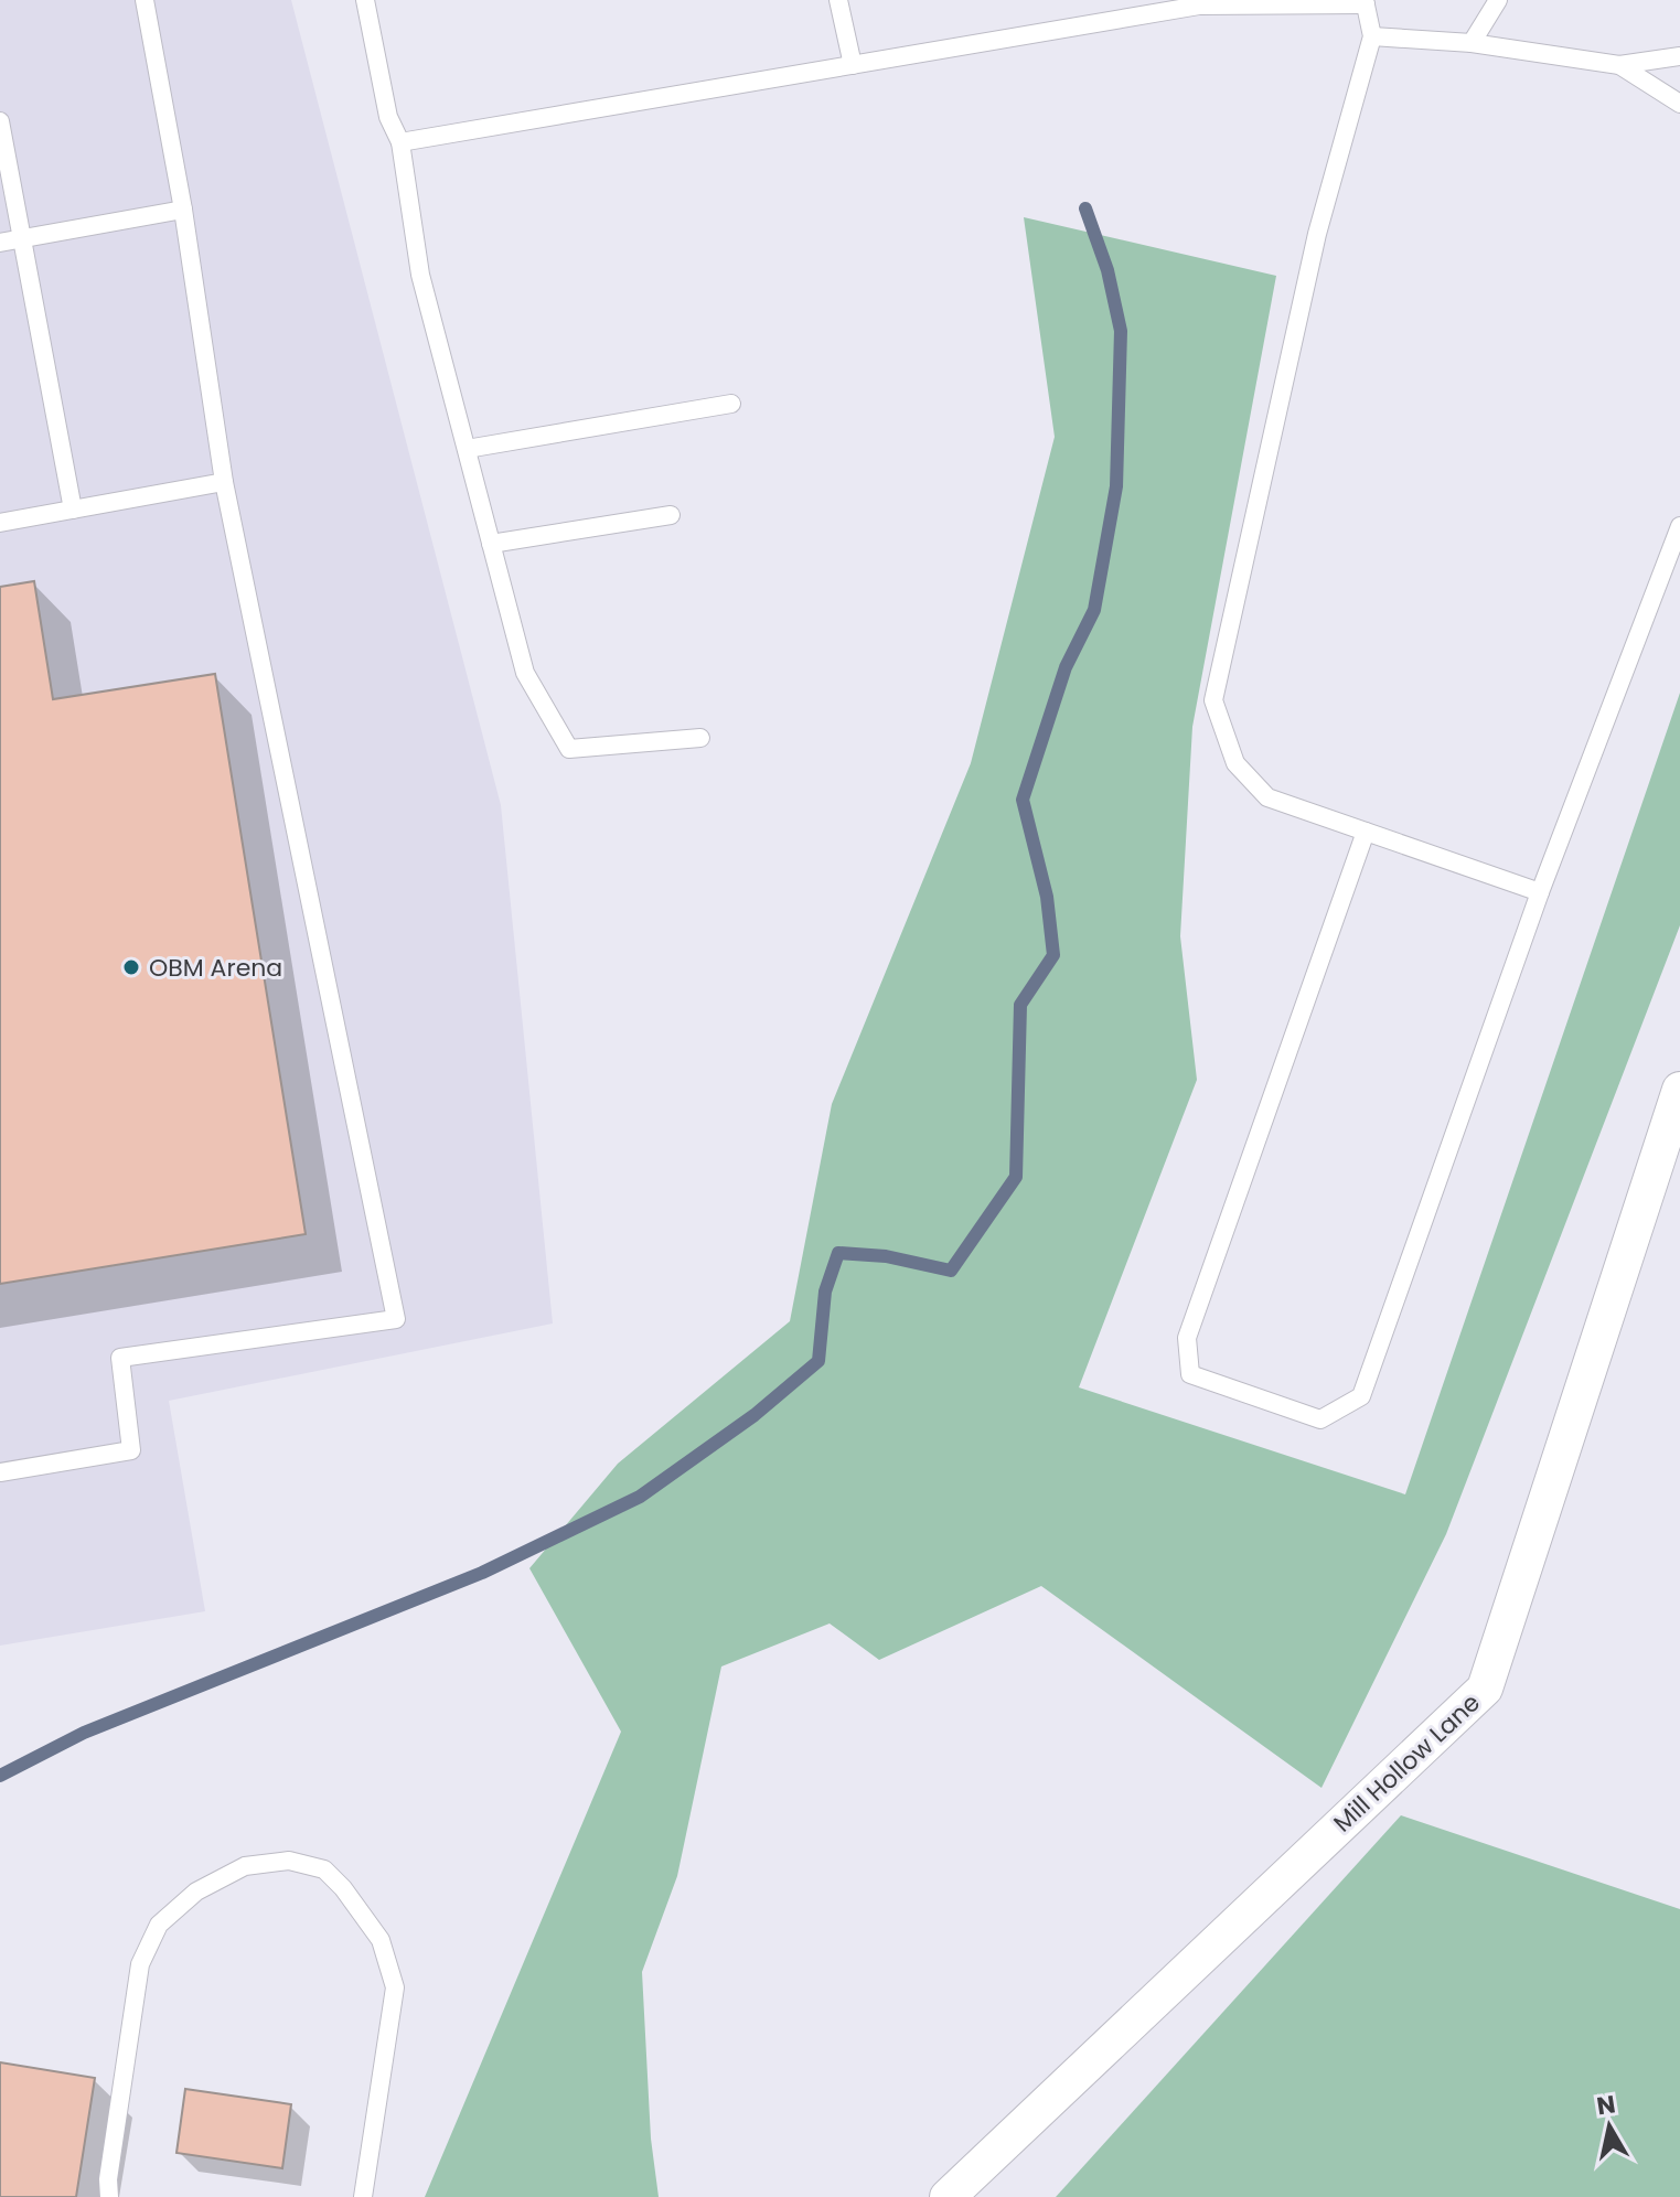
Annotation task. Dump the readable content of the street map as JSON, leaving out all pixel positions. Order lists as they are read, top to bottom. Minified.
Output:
{"streets":{"street":["Mill Hollow Lane"]},"places":["OBM Arena"],"north":"top"}
